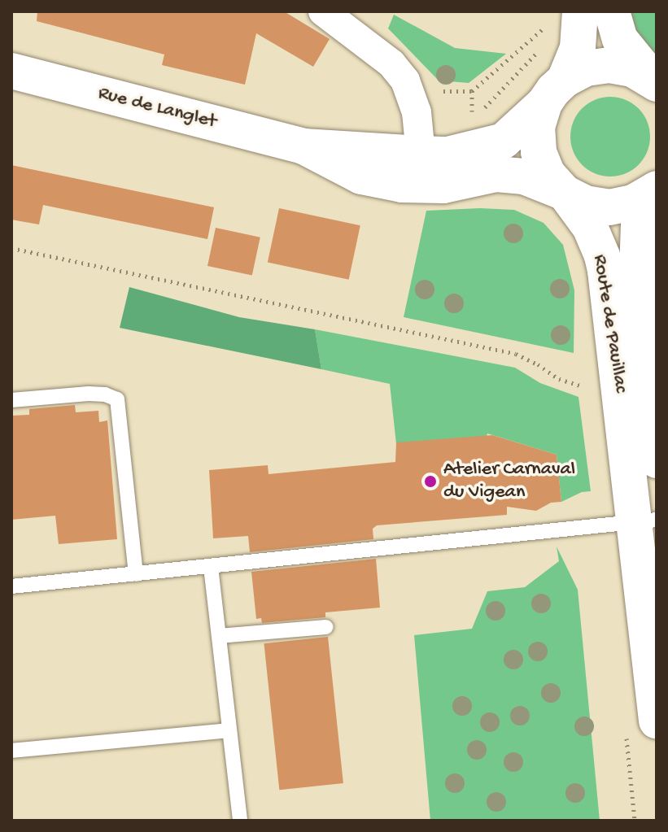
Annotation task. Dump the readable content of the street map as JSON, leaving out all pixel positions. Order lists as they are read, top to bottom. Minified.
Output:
{"streets":{"main road":["Rue de Langlet","Route de Pauillac"]},"crossings":[["Rue de Langlet","Route de Pauillac"]],"places":["Atelier Carnaval du Vigean"]}
